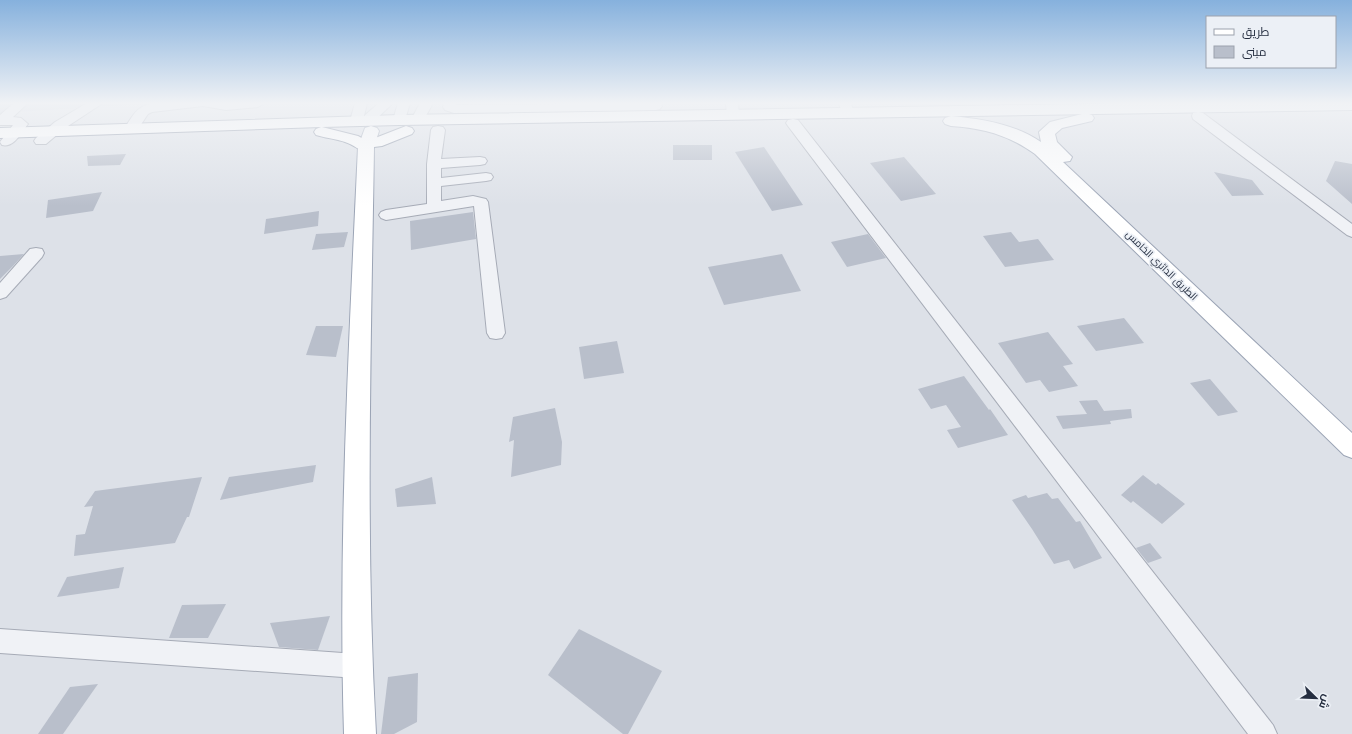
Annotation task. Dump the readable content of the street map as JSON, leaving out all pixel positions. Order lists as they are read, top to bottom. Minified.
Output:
{"streets":{"main road":["الطريق الدائري الخامس"]},"legend":["طريق","مبنى"],"north":"bottom right"}
